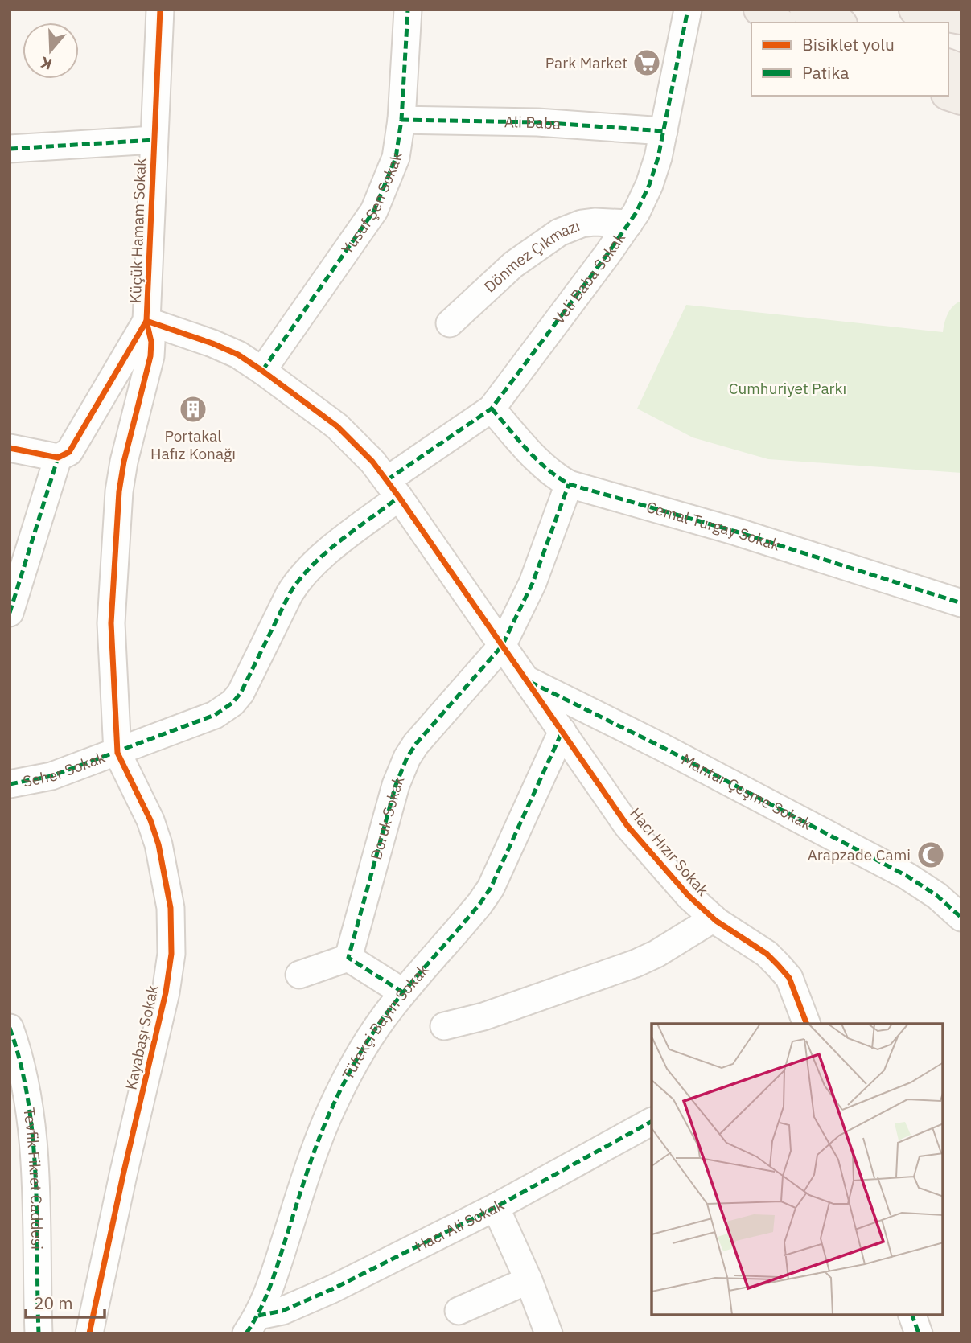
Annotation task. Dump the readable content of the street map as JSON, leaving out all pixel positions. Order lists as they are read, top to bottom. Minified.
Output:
{"streets":{"street":["Ali Baba","Yusuf Şen Sokak","Küçük Hamam Sokak","Dönmez Çıkmazı","Veli Baba Sokak","Cemal Turgay Sokak","Seher Sokak","Mantar Çeşme Sokak","Doruk Sokak","Hacı Hızır Sokak","Tüfekçi Bayırı Sokak","Kayabaşı Sokak","Tevfik Fikret Caddesi","Hacı Ali Sokak"]},"crossings":[["Ali Baba","Yusuf Şen Sokak"],["Ali Baba","Veli Baba Sokak"],["Yusuf Şen Sokak","Hacı Hızır Sokak"],["Küçük Hamam Sokak","Seher Sokak"],["Küçük Hamam Sokak","Hacı Hızır Sokak"],["Küçük Hamam Sokak","Kayabaşı Sokak"],["Dönmez Çıkmazı","Veli Baba Sokak"],["Veli Baba Sokak","Cemal Turgay Sokak"],["Veli Baba Sokak","Seher Sokak"],["Veli Baba Sokak","Hacı Hızır Sokak"],["Cemal Turgay Sokak","Doruk Sokak"],["Seher Sokak","Hacı Hızır Sokak"],["Seher Sokak","Kayabaşı Sokak"],["Mantar Çeşme Sokak","Hacı Hızır Sokak"],["Doruk Sokak","Hacı Hızır Sokak"],["Hacı Hızır Sokak","Tüfekçi Bayırı Sokak"],["Tüfekçi Bayırı Sokak","Hacı Ali Sokak"]],"parks":["Cumhuriyet Parkı"],"places":{"supermarket":["Park Market"],"building":["Portakal Hafız Konağı"],"mosque":["Arapzade Cami"]},"legend":["Bisiklet yolu","Patika"],"scale_bar":"20 m","north":"bottom"}
